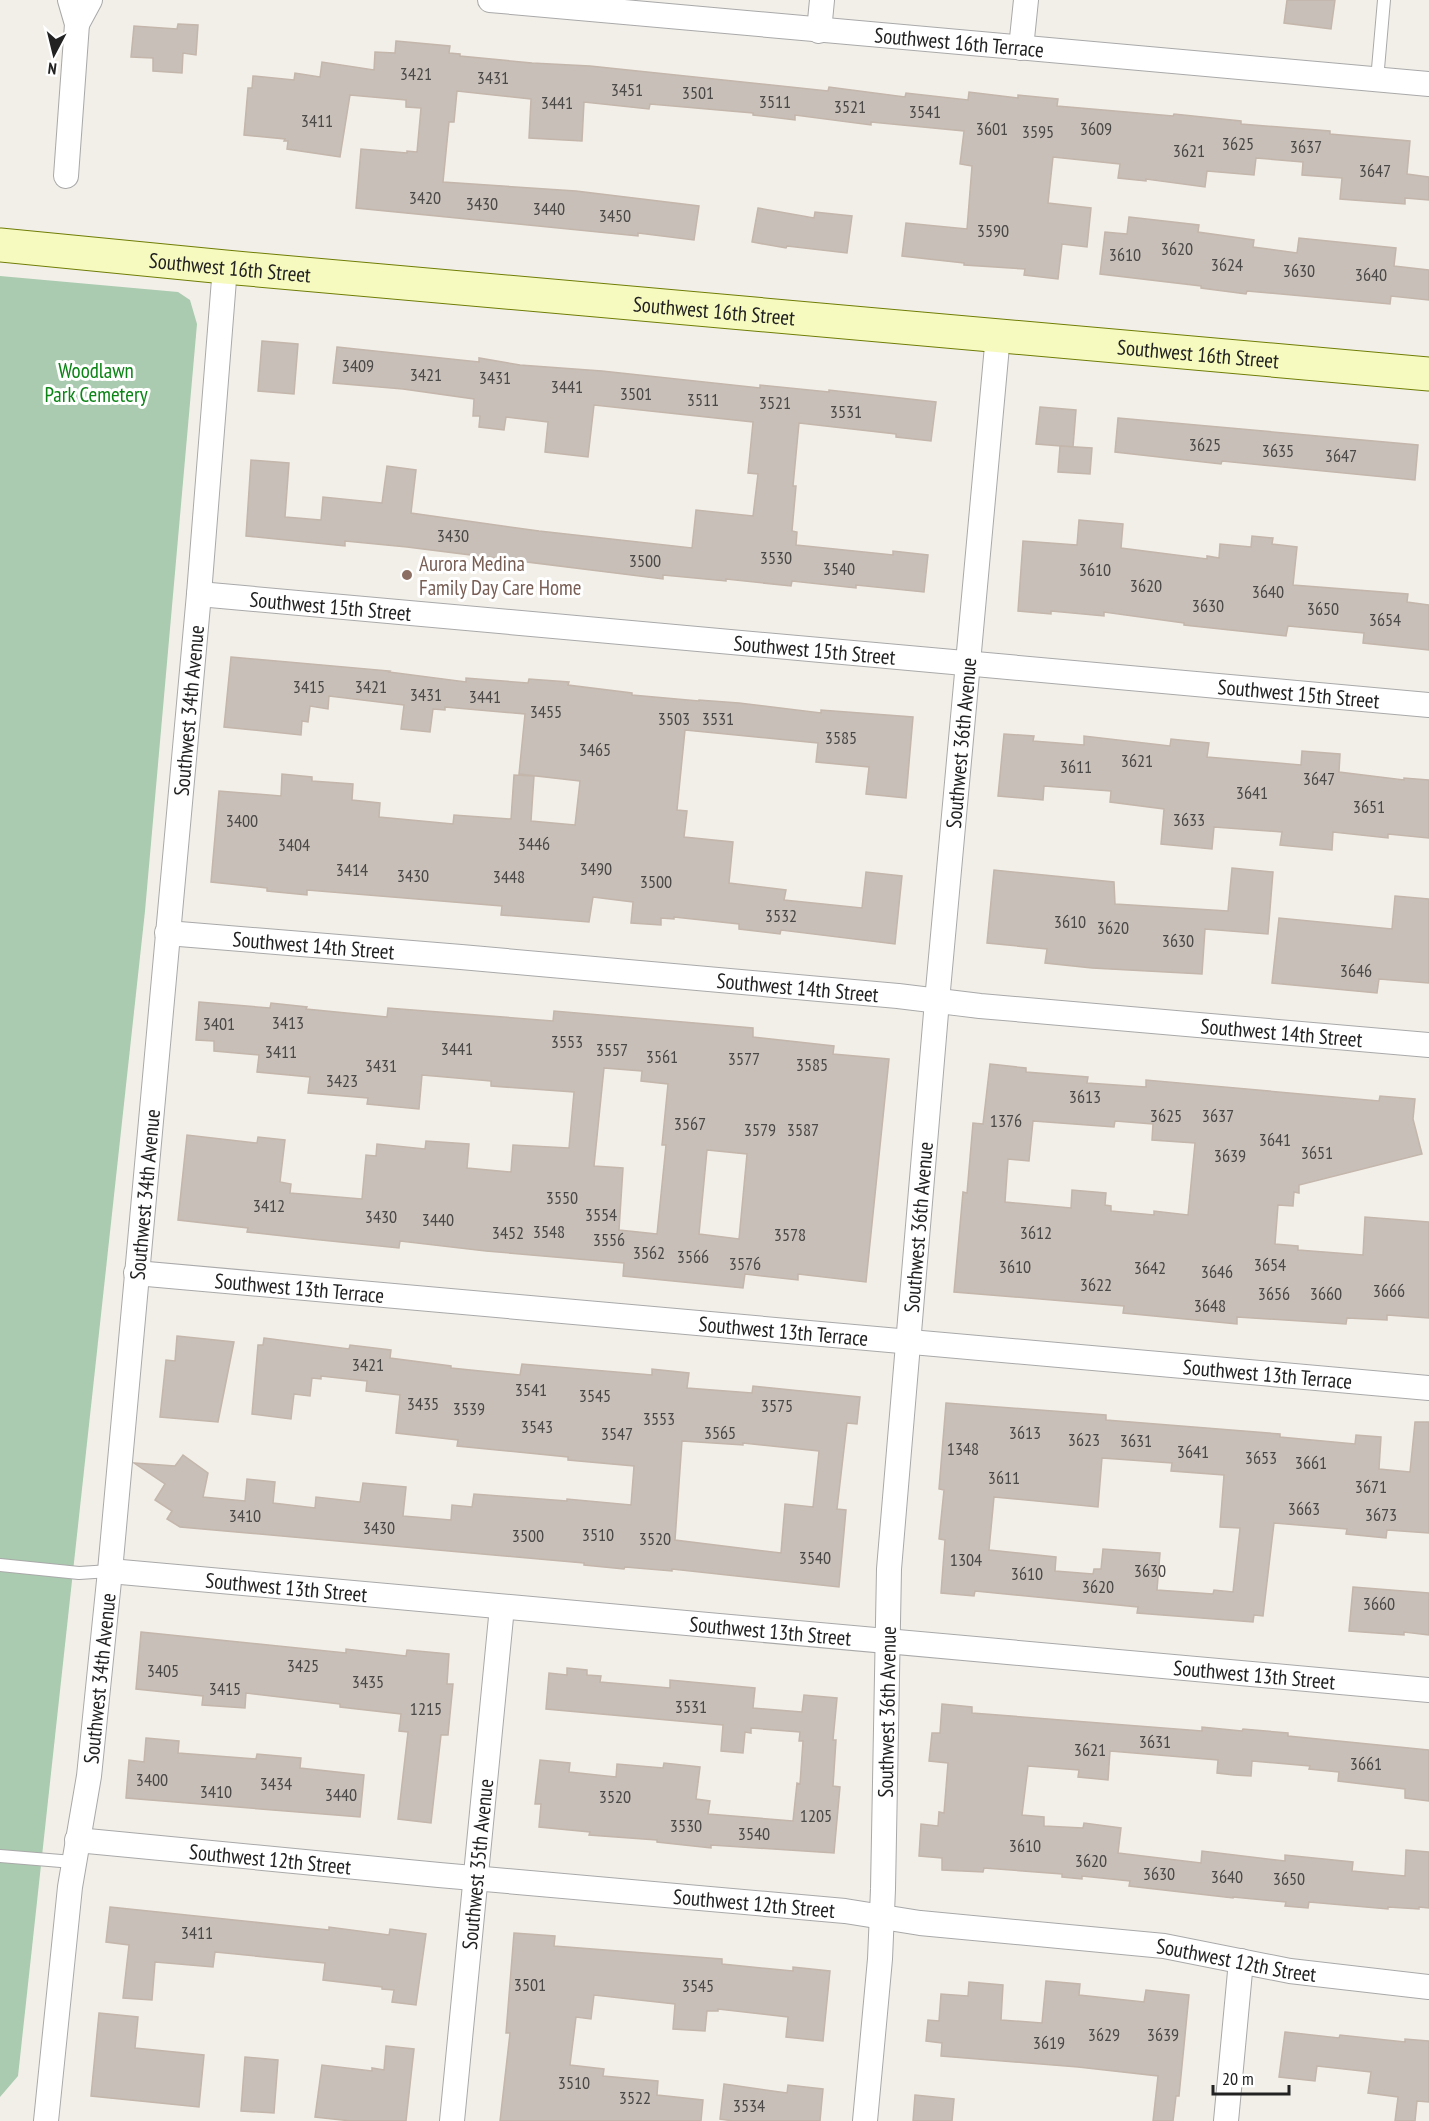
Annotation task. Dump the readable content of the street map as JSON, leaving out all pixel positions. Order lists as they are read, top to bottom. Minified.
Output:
{"streets":{"street":["Southwest 16th Terrace","Southwest 16th Street","Southwest 15th Street","Southwest 34th Avenue","Southwest 36th Avenue","Southwest 14th Street","Southwest 13th Terrace","Southwest 13th Street","Southwest 12th Street","Southwest 35th Avenue"]},"crossings":[["Southwest 16th Street","Southwest 34th Avenue"],["Southwest 16th Street","Southwest 36th Avenue"],["Southwest 15th Street","Southwest 34th Avenue"],["Southwest 15th Street","Southwest 36th Avenue"],["Southwest 34th Avenue","Southwest 14th Street"],["Southwest 34th Avenue","Southwest 13th Terrace"],["Southwest 34th Avenue","Southwest 13th Street"],["Southwest 34th Avenue","Southwest 12th Street"],["Southwest 36th Avenue","Southwest 14th Street"],["Southwest 36th Avenue","Southwest 13th Terrace"],["Southwest 36th Avenue","Southwest 13th Street"],["Southwest 36th Avenue","Southwest 12th Street"],["Southwest 13th Street","Southwest 35th Avenue"],["Southwest 12th Street","Southwest 35th Avenue"]],"parks":["Woodlawn Park Cemetery"],"places":["Aurora Medina Family Day Care Home"],"house_numbers":["3421","3431","3451","3501","3511","3441","3521","3541","3411","3601","3609","3595","3625","3637","3621","3647","3420","3430","3440","3450","3590","3620","3610","3624","3630","3640","3409","3421","3431","3441","3501","3511","3521","3531","3625","3635","3647","3430","3530","3500","3540","3610","3620","3640","3630","3650","3654","3415","3421","3431","3441","3455","3503","3531","3585","3465","3621","3611","3647","3641","3651","3633","3400","3446","3404","3490","3414","3430","3448","3500","3532","3610","3620","3630","3646","3413","3401","3553","3441","3557","3411","3561","3577","3585","3431","3423","3613","3625","3637","1376","3567","3579","3587","3641","3651","3639","3550","3412","3554","3430","3440","3548","3452","3612","3578","3556","3562","3566","3576","3654","3610","3642","3646","3622","3666","3656","3660","3648","3421","3541","3545","3435","3575","3539","3553","3543","3565","3613","3547","3623","3631","1348","3641","3653","3661","3611","3671","3663","3673","3410","3430","3510","3500","3520","3540","1304","3630","3610","3620","3660","3425","3405","3435","3415","3531","1215","3631","3621","3661","3400","3434","3410","3440","3520","1205","3530","3540","3610","3620","3630","3640","3650","3411","3501","3545","3629","3639","3619","3510","3522","3534"],"scale_bar":"20 m","north":"bottom"}
